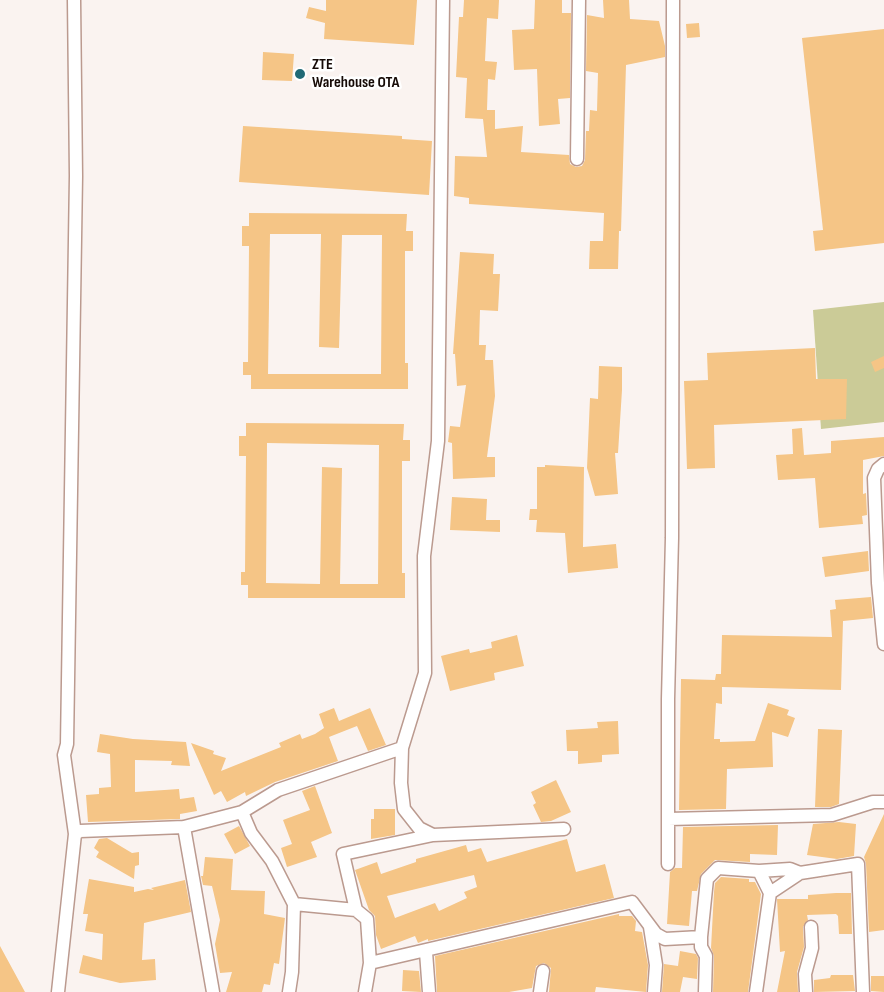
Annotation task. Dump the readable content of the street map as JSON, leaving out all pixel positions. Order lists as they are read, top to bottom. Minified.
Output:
{"places":["ZTE Warehouse OTA"]}
